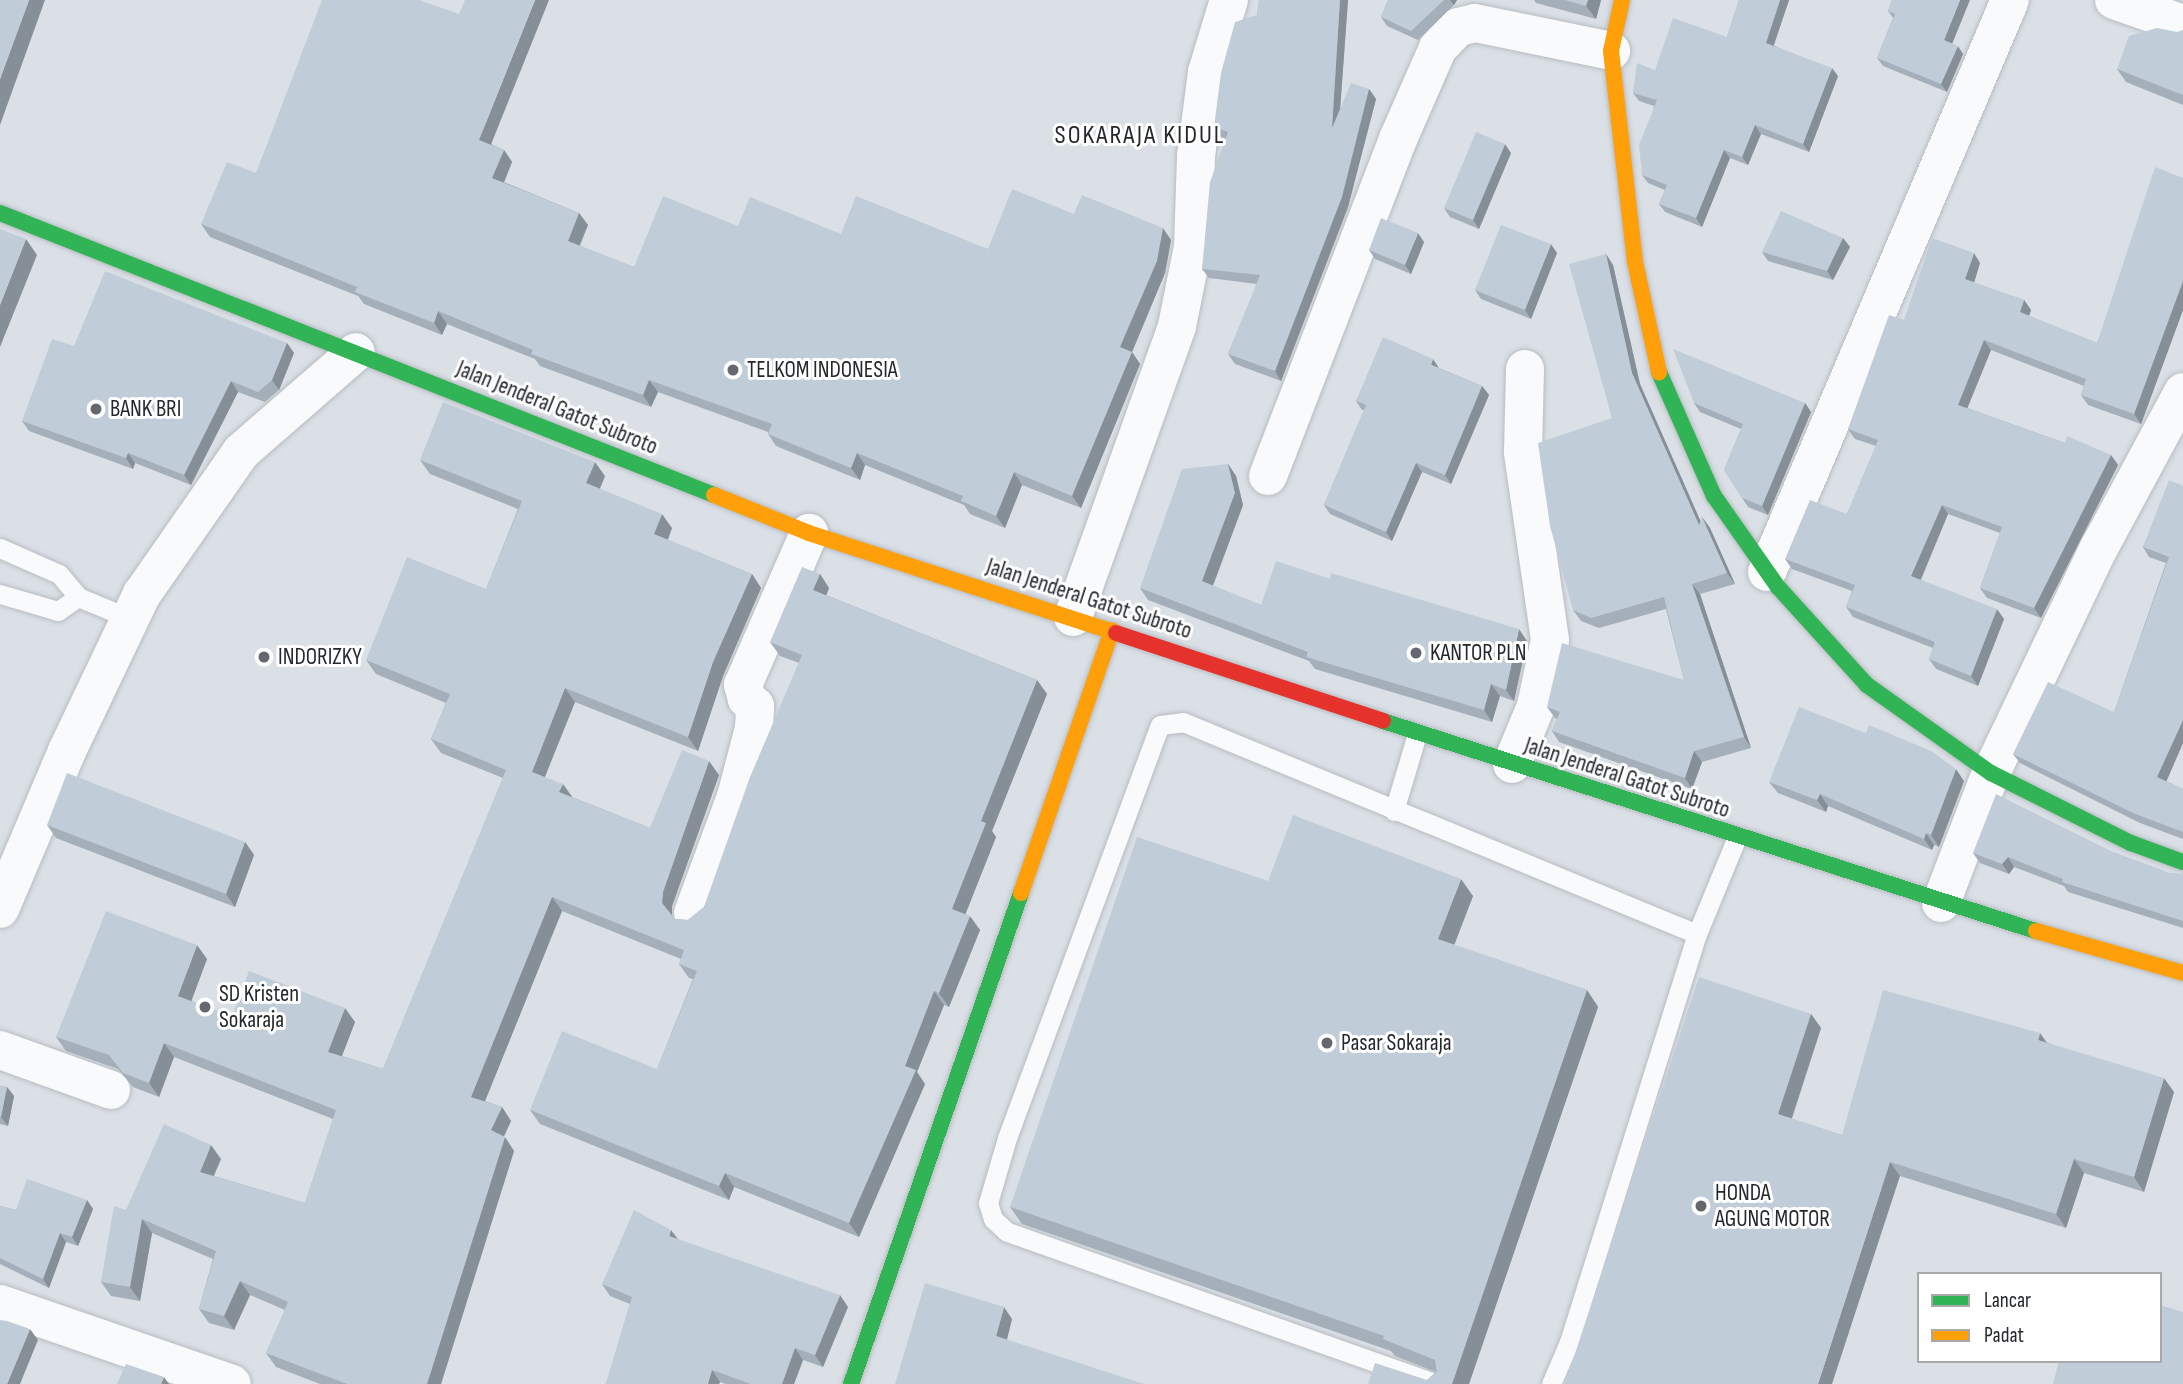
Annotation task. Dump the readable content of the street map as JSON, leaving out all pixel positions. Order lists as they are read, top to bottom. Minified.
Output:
{"streets":{"main road":["Jalan Jenderal Gatot Subroto"]},"districts":["SOKARAJA KIDUL"],"places":["TELKOM INDONESIA","BANK BRI","KANTOR PLN","INDORIZKY","SD Kristen Sokaraja","Pasar Sokaraja","HONDA AGUNG MOTOR"],"legend":["Lancar","Padat"]}
